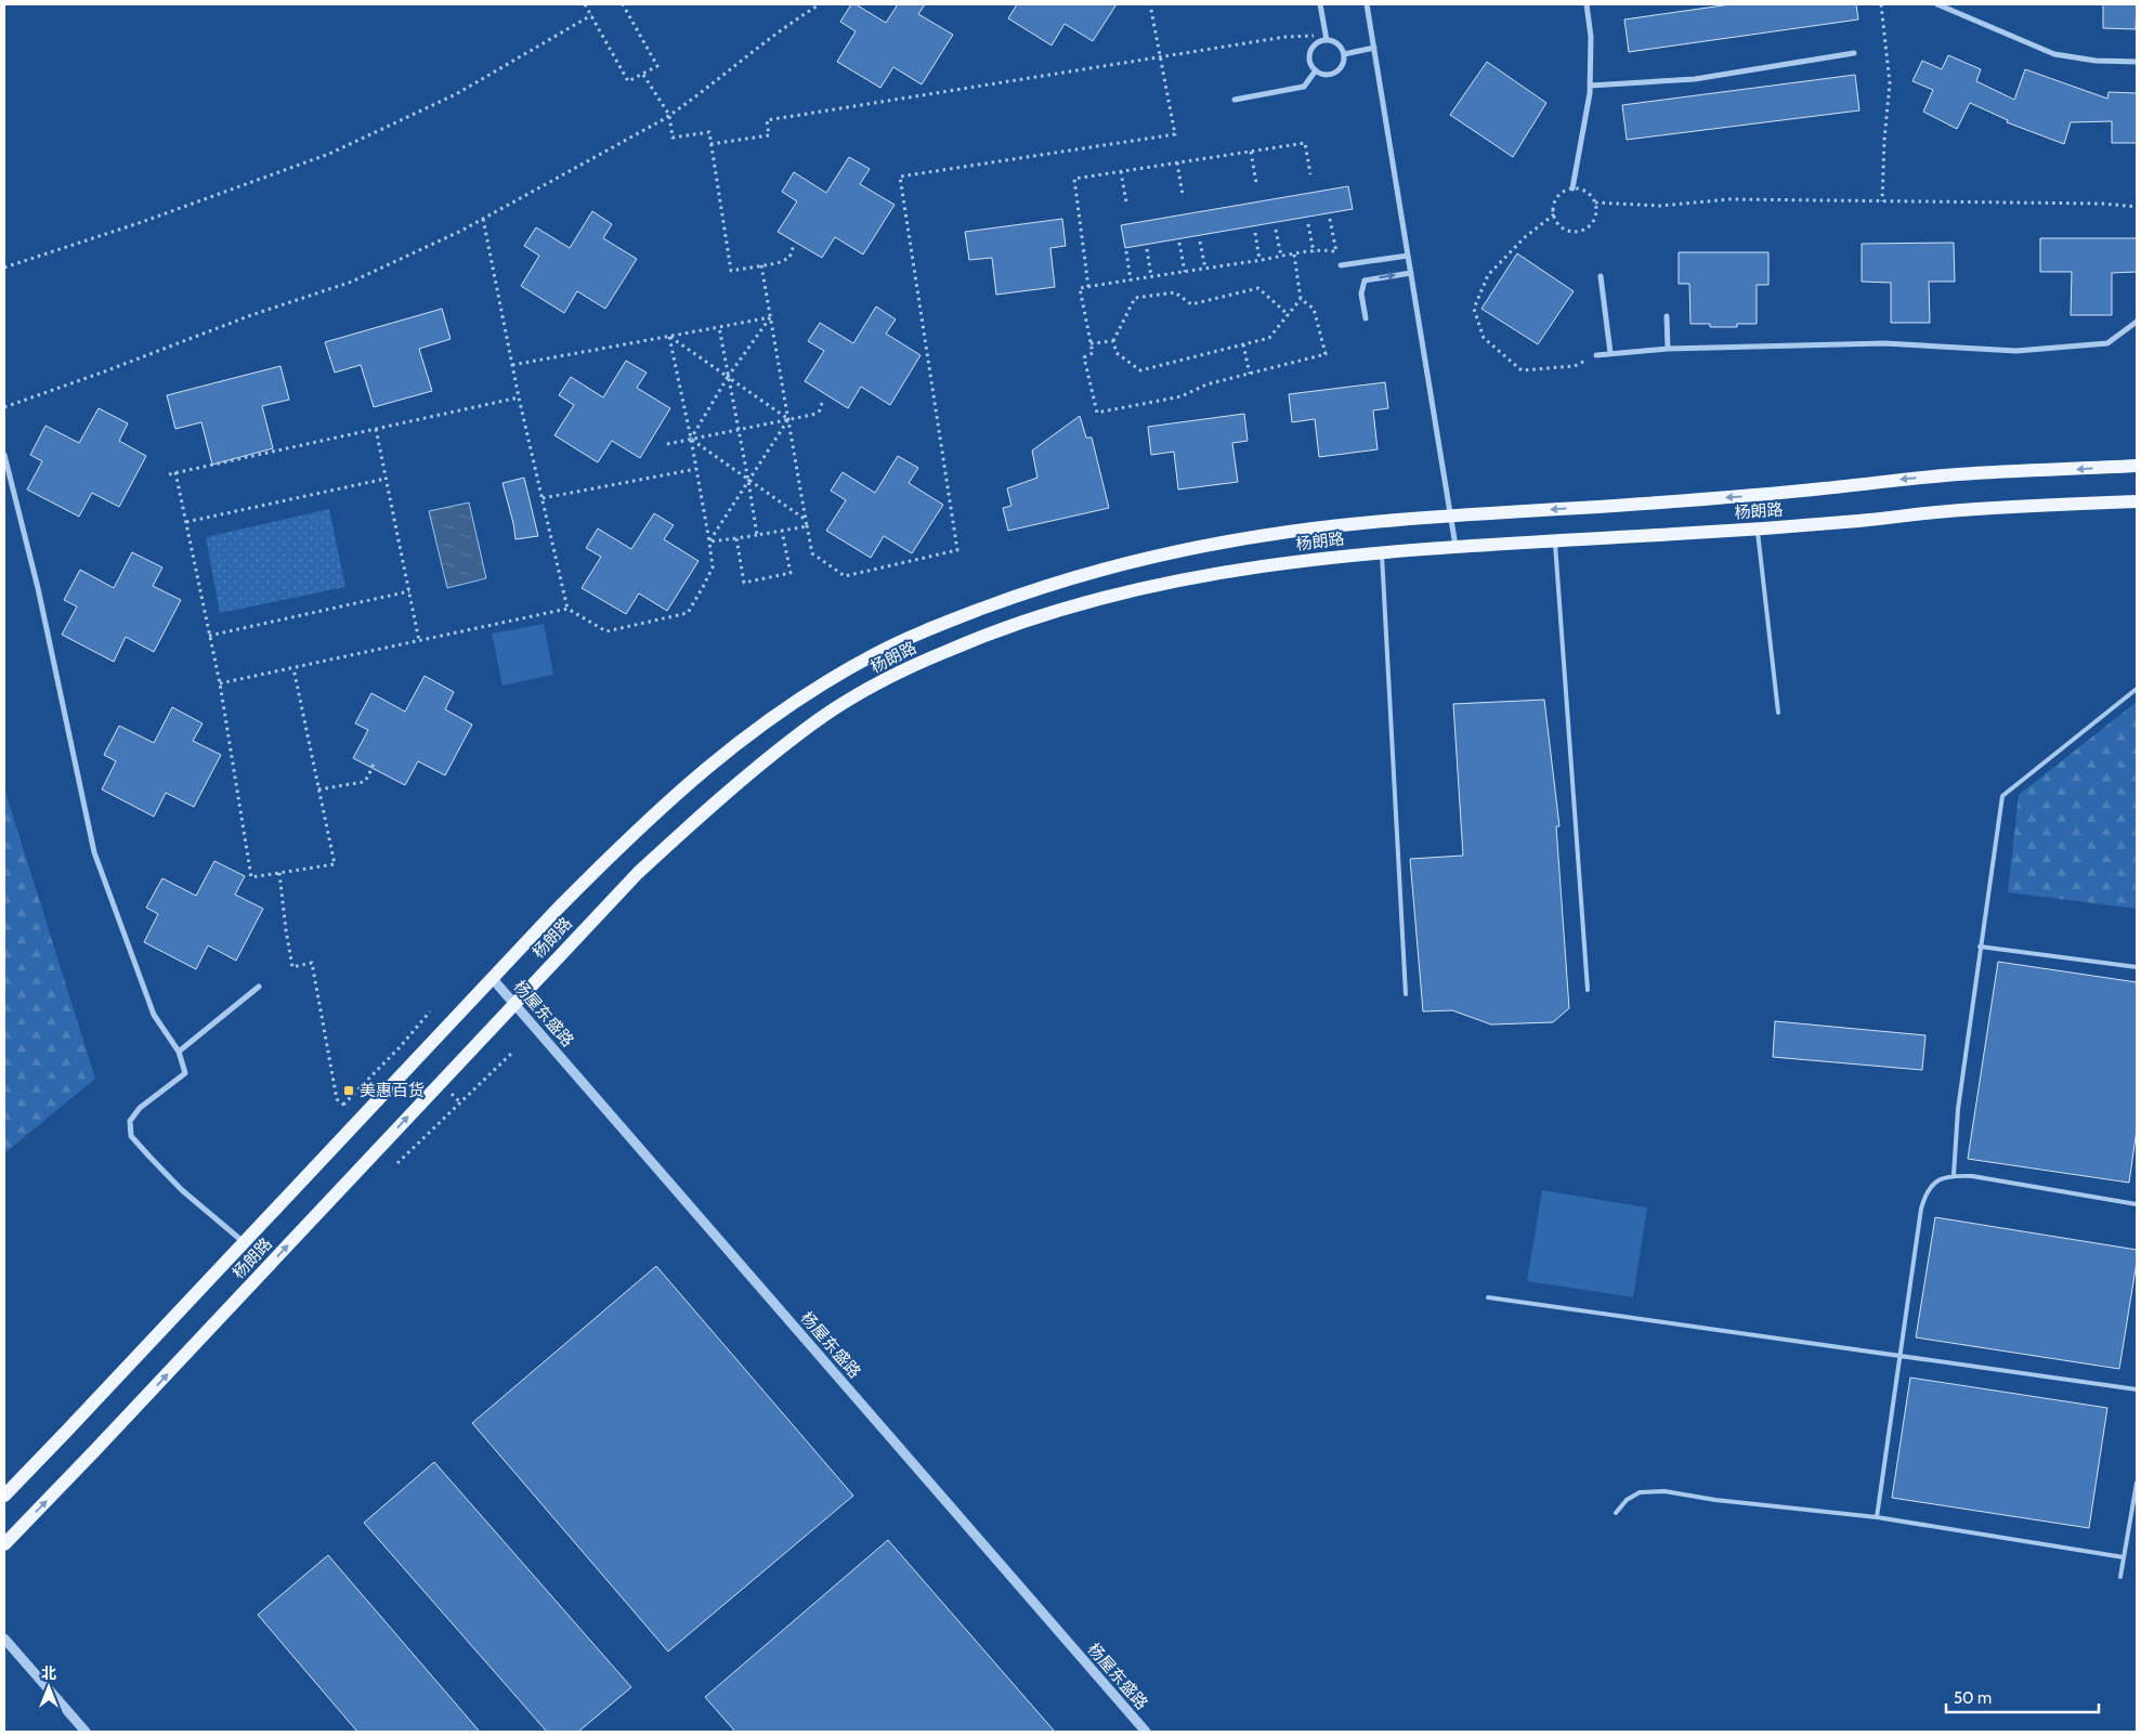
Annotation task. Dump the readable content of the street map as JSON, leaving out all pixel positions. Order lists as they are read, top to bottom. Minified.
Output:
{"streets":{"main road":["杨朗路"],"street":["杨屋东盛路"]},"crossings":[["杨朗路","杨屋东盛路"]],"places":{"transit":["美惠百货"]},"scale_bar":"50 m","north":"top"}
